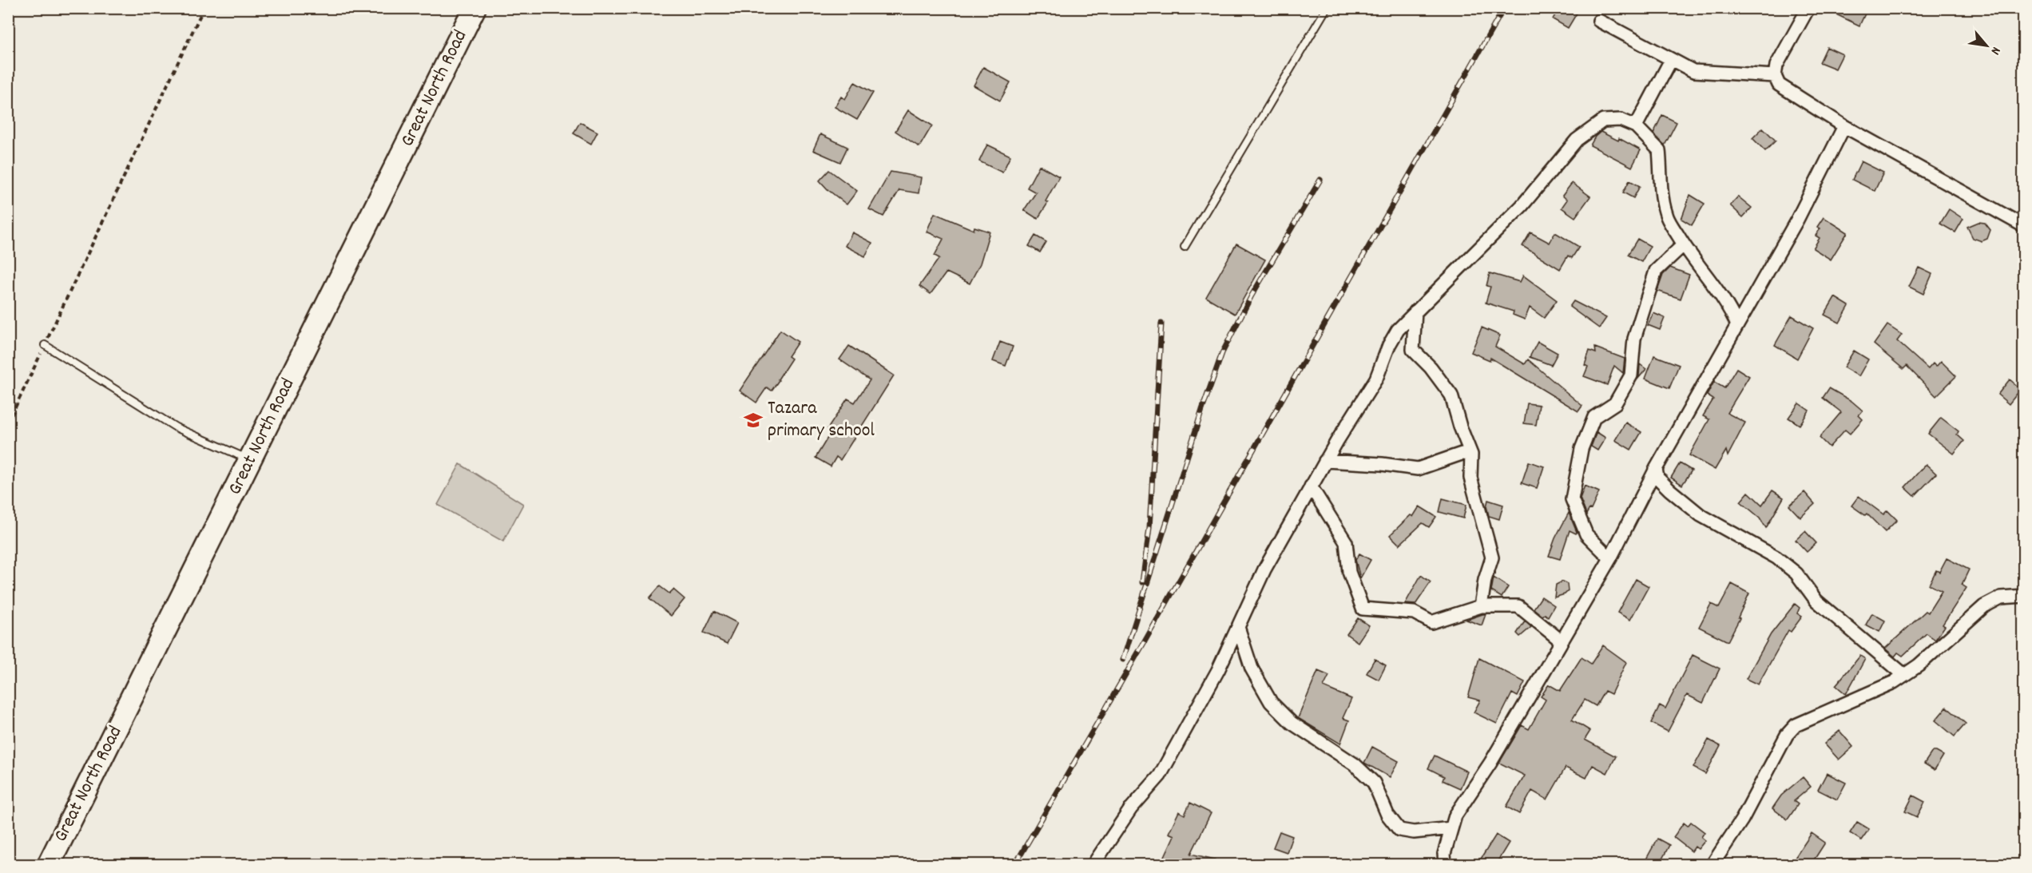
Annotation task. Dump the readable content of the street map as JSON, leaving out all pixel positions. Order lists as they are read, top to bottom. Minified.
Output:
{"streets":{"highway":["Great North Road"]},"places":{"school or university":["Tazara primary school"]},"north":"bottom right"}
